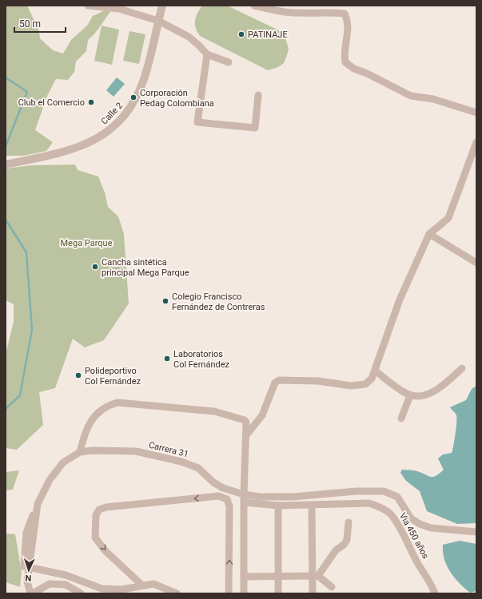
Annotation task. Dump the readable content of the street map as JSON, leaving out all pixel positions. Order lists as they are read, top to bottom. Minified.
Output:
{"streets":{"street":["Calle 2","Carrera 31","Via 450 años"]},"parks":["Mega Parque"],"places":["PATINAJE","Corporación Pedag Colombiana","Club el Comercio","Cancha sintética principal Mega Parque","Colegio Francisco Fernández de Contreras","Laboratorios Col Fernández","Polideportivo Col Fernández"],"scale_bar":"50 m","north":"bottom"}
